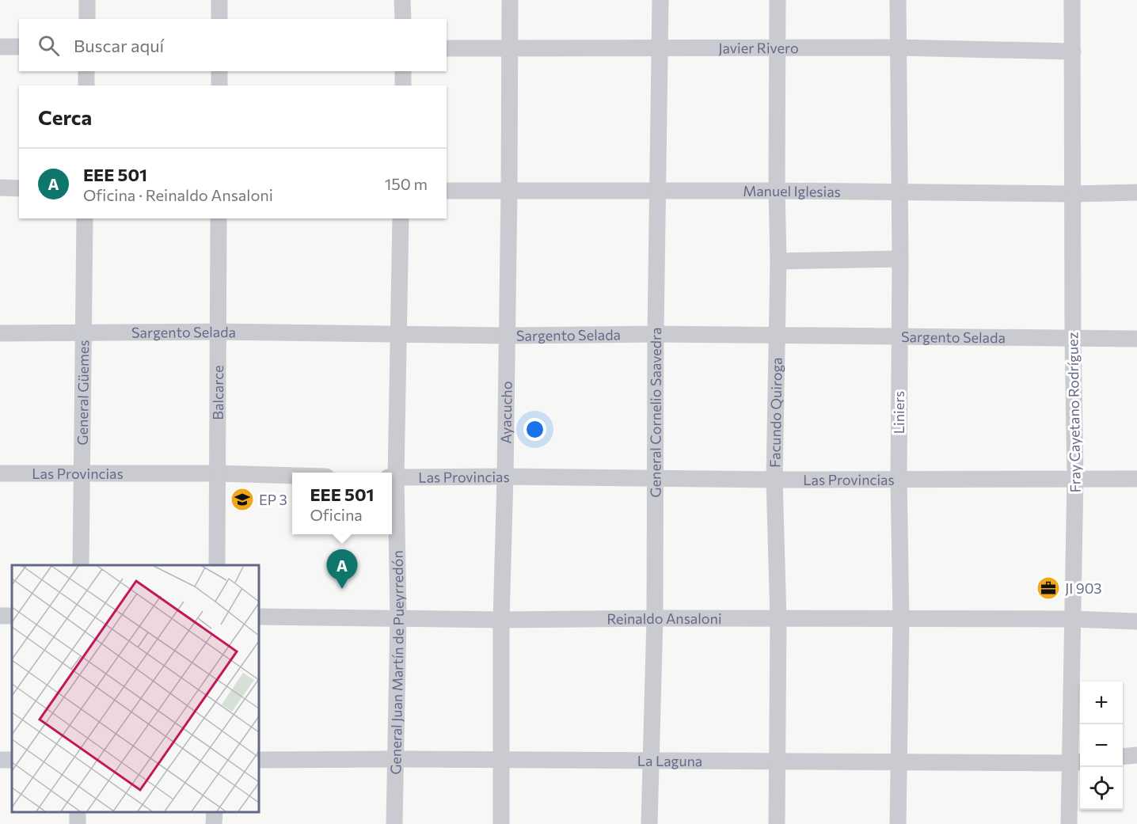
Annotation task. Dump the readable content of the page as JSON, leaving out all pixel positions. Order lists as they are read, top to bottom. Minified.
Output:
{"streets":{"street":["Javier Rivero","Manuel Iglesias","Sargento Selada","General Güemes","Balcarce","Ayacucho","General Cornelio Saavedra","Facundo Quiroga","Liniers","Fray Cayetano Rodríguez","Las Provincias","Reinaldo Ansaloni","General Juan Martín de Pueyrredón","La Laguna"]},"crossings":[["Javier Rivero","Ayacucho"],["Javier Rivero","General Cornelio Saavedra"],["Javier Rivero","Facundo Quiroga"],["Javier Rivero","Liniers"],["Javier Rivero","Fray Cayetano Rodríguez"],["Manuel Iglesias","Ayacucho"],["Manuel Iglesias","General Cornelio Saavedra"],["Manuel Iglesias","Facundo Quiroga"],["Manuel Iglesias","Liniers"],["Manuel Iglesias","Fray Cayetano Rodríguez"],["Sargento Selada","General Güemes"],["Sargento Selada","Balcarce"],["Sargento Selada","Ayacucho"],["Sargento Selada","General Cornelio Saavedra"],["Sargento Selada","Facundo Quiroga"],["Sargento Selada","Liniers"],["Sargento Selada","Fray Cayetano Rodríguez"],["Sargento Selada","General Juan Martín de Pueyrredón"],["General Güemes","Las Provincias"],["Balcarce","Las Provincias"],["Ayacucho","Las Provincias"],["Ayacucho","Reinaldo Ansaloni"],["Ayacucho","La Laguna"],["General Cornelio Saavedra","Las Provincias"],["General Cornelio Saavedra","Reinaldo Ansaloni"],["General Cornelio Saavedra","La Laguna"],["Facundo Quiroga","Las Provincias"],["Facundo Quiroga","Reinaldo Ansaloni"],["Facundo Quiroga","La Laguna"],["Liniers","Las Provincias"],["Liniers","Reinaldo Ansaloni"],["Liniers","La Laguna"],["Fray Cayetano Rodríguez","Las Provincias"],["Fray Cayetano Rodríguez","Reinaldo Ansaloni"],["Fray Cayetano Rodríguez","La Laguna"],["Las Provincias","General Juan Martín de Pueyrredón"],["Reinaldo Ansaloni","General Juan Martín de Pueyrredón"],["General Juan Martín de Pueyrredón","La Laguna"]],"places":{"school or university":["EP 3"],"office":["JI 903"]},"page":{"search":"Buscar aquí","heading":"Cerca","list":[{"mark":"A","name":"EEE 501","note":"Oficina · Reinaldo Ansaloni","value":"150 m"}],"popup":["EEE 501","Oficina"],"pins":"A","map_buttons":["+","−"]}}
